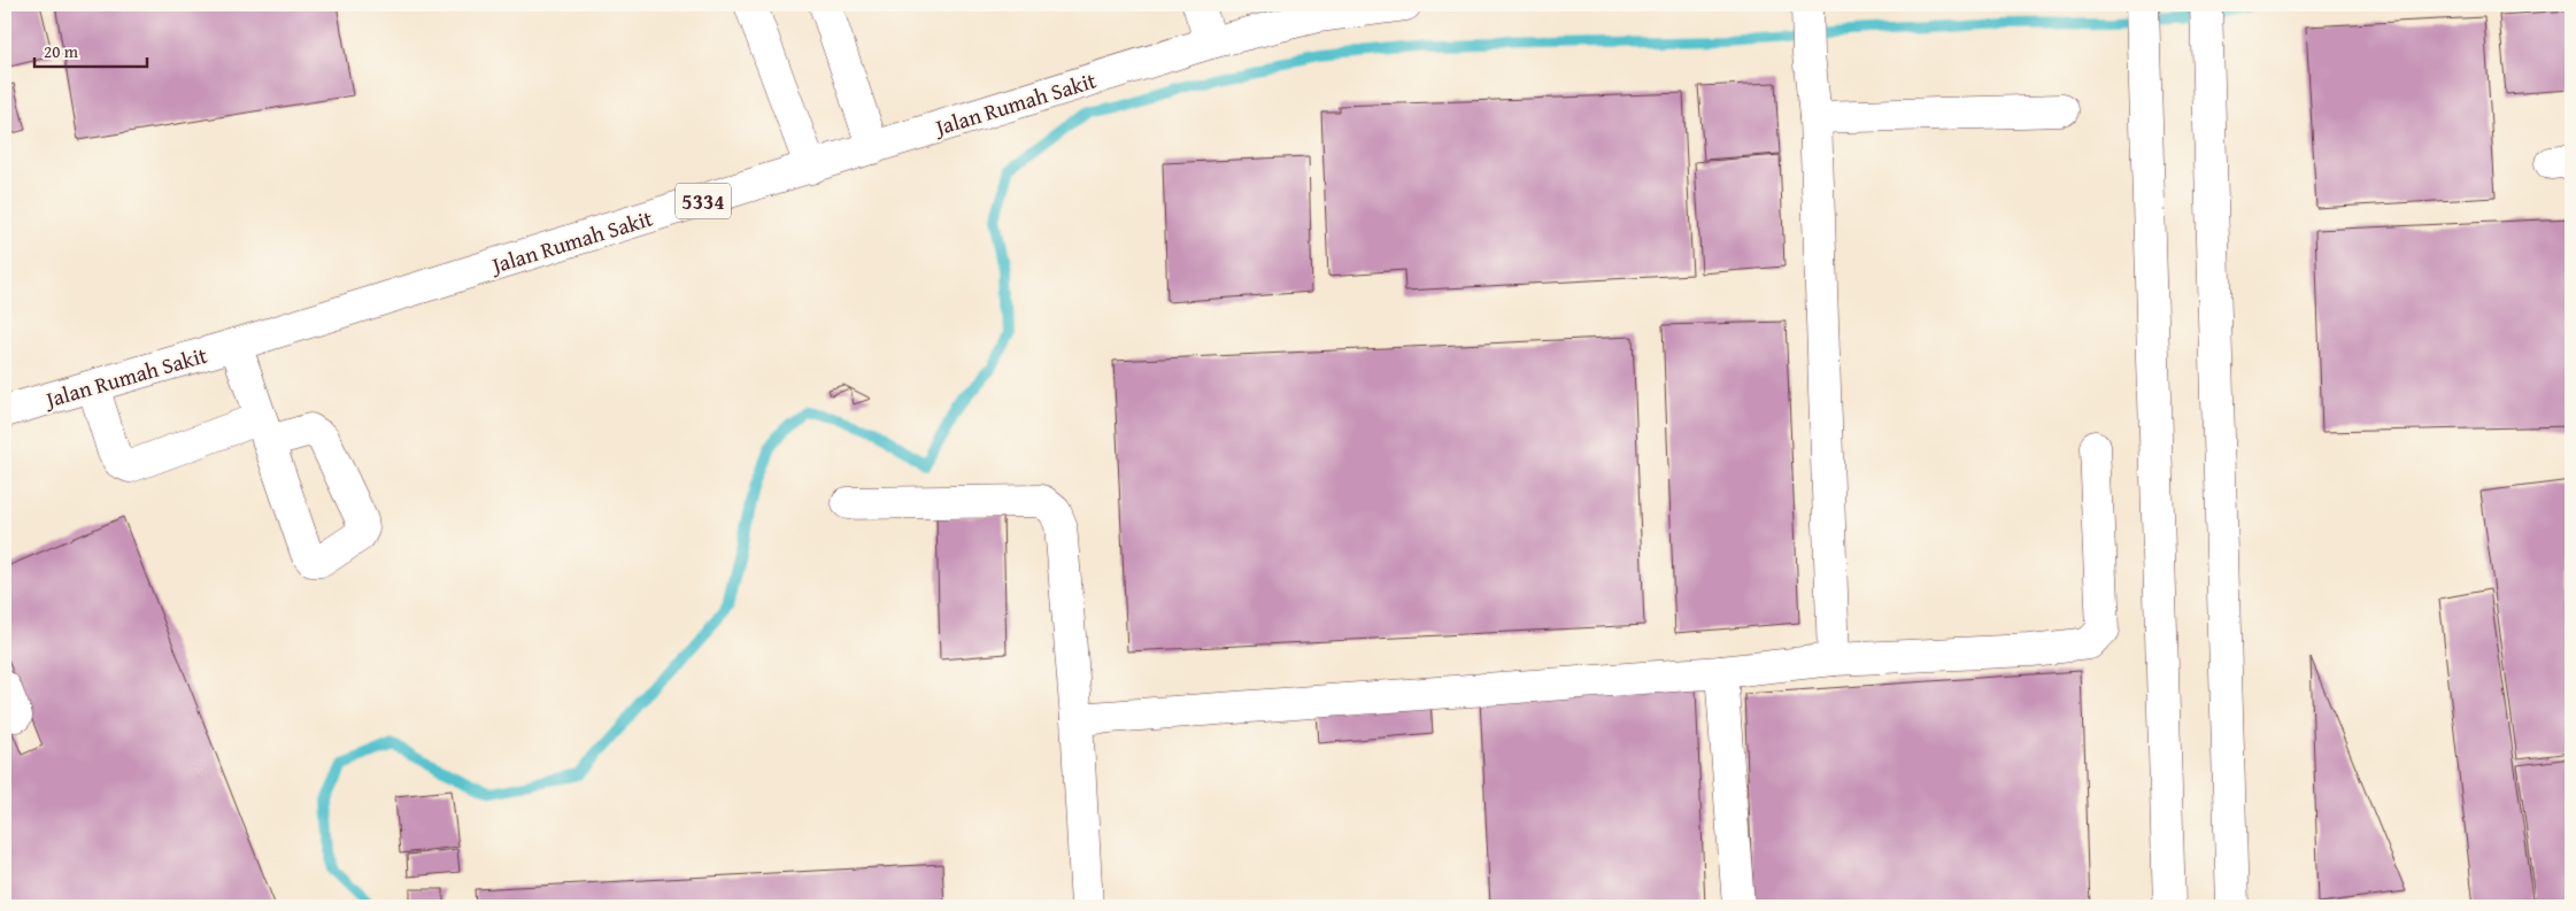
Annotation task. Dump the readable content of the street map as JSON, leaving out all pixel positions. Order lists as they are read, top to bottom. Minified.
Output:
{"streets":{"street":["Jalan Rumah Sakit","5334"]},"scale_bar":"20 m"}
